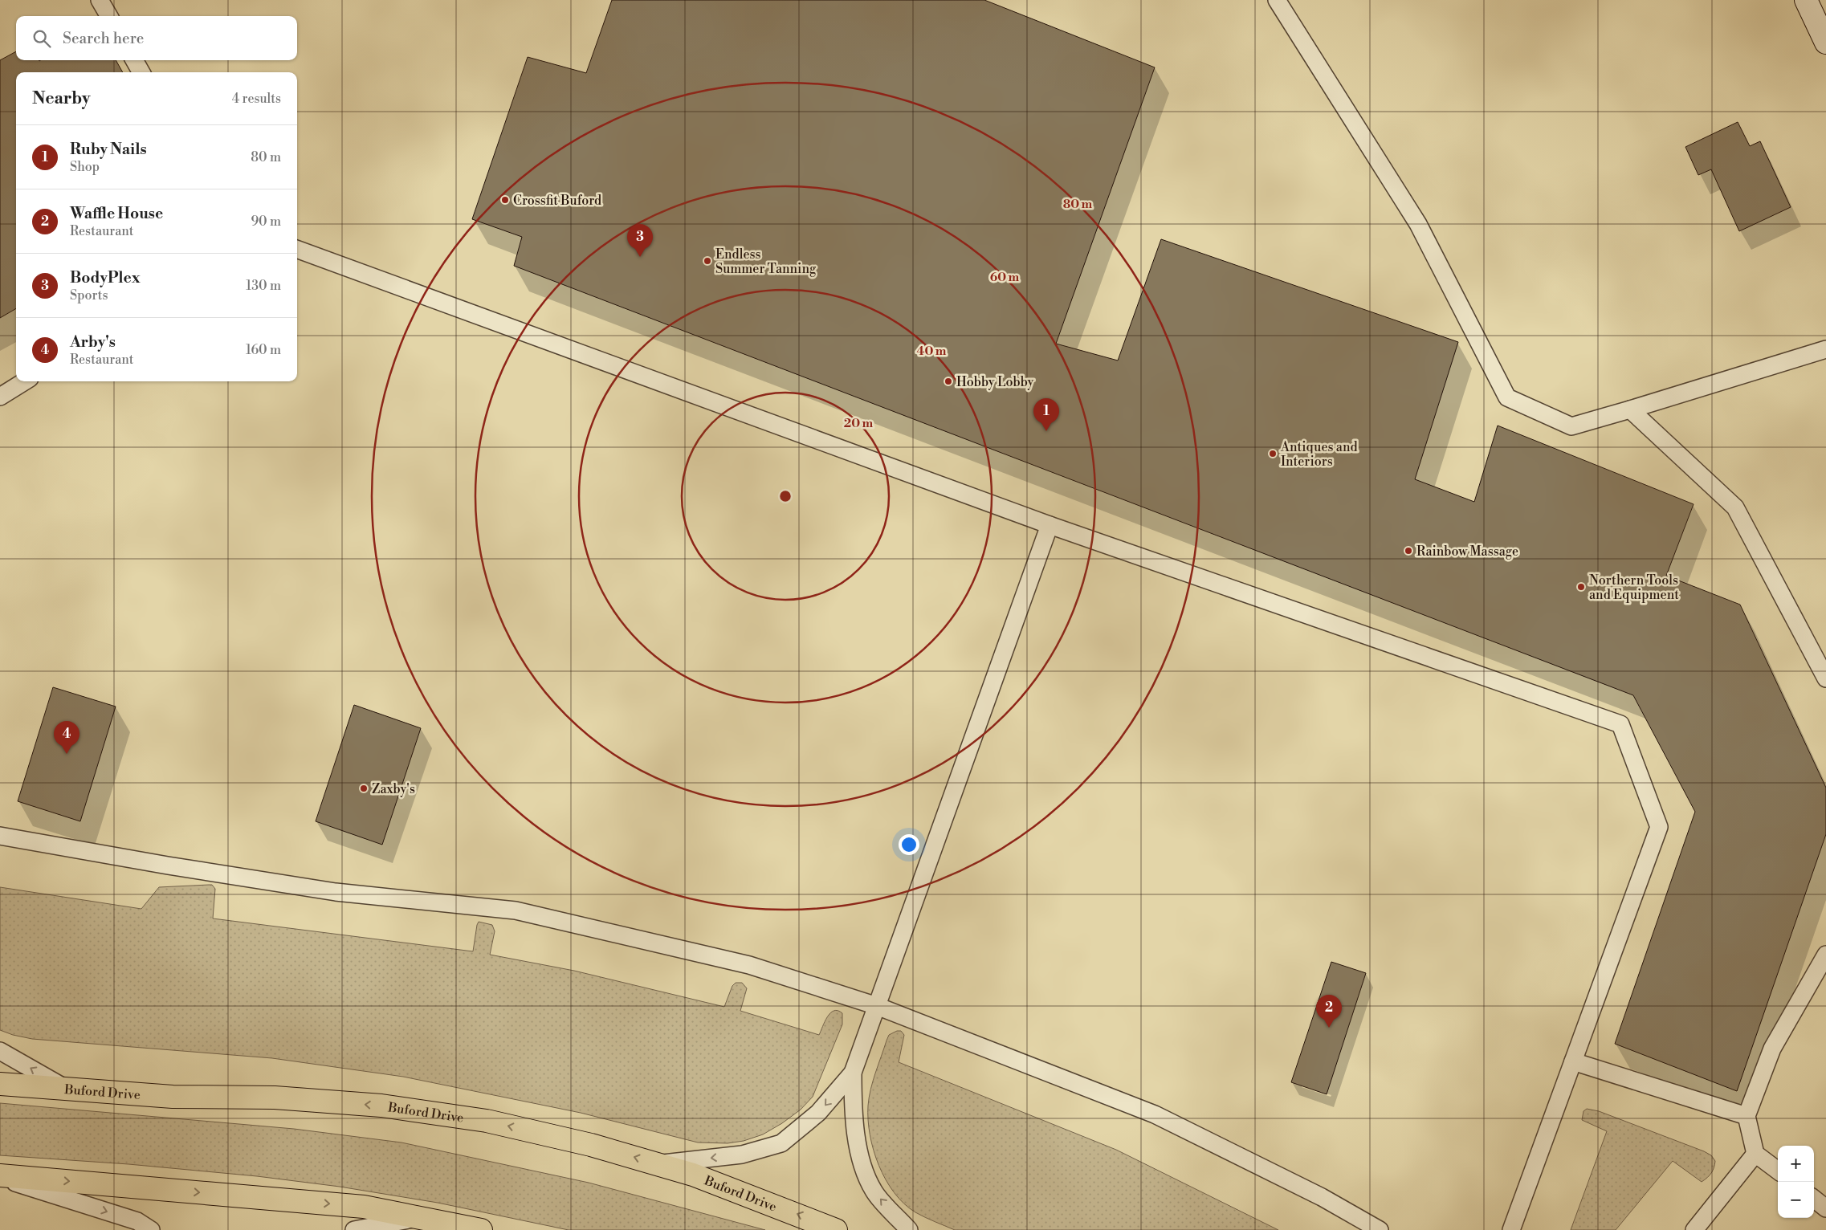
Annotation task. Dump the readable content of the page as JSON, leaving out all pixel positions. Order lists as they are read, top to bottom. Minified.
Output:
{"streets":{"highway":["Buford Drive"]},"places":["Crossfit Buford","Endless Summer Tanning","Hobby Lobby","Antiques and Interiors","Rainbow Massage","Northern Tools and Equipment","Zaxby's"],"page":{"search":"Search here","heading":["Nearby","4 results"],"list":[{"mark":"1","name":"Ruby Nails","note":"Shop","value":"80 m"},{"mark":"2","name":"Waffle House","note":"Restaurant","value":"90 m"},{"mark":"3","name":"BodyPlex","note":"Sports","value":"130 m"},{"mark":"4","name":"Arby's","note":"Restaurant","value":"160 m"}],"pins":["3","1","4","2"],"map_buttons":["+","−"]},"rings":["80 m","60 m","40 m","20 m"]}
